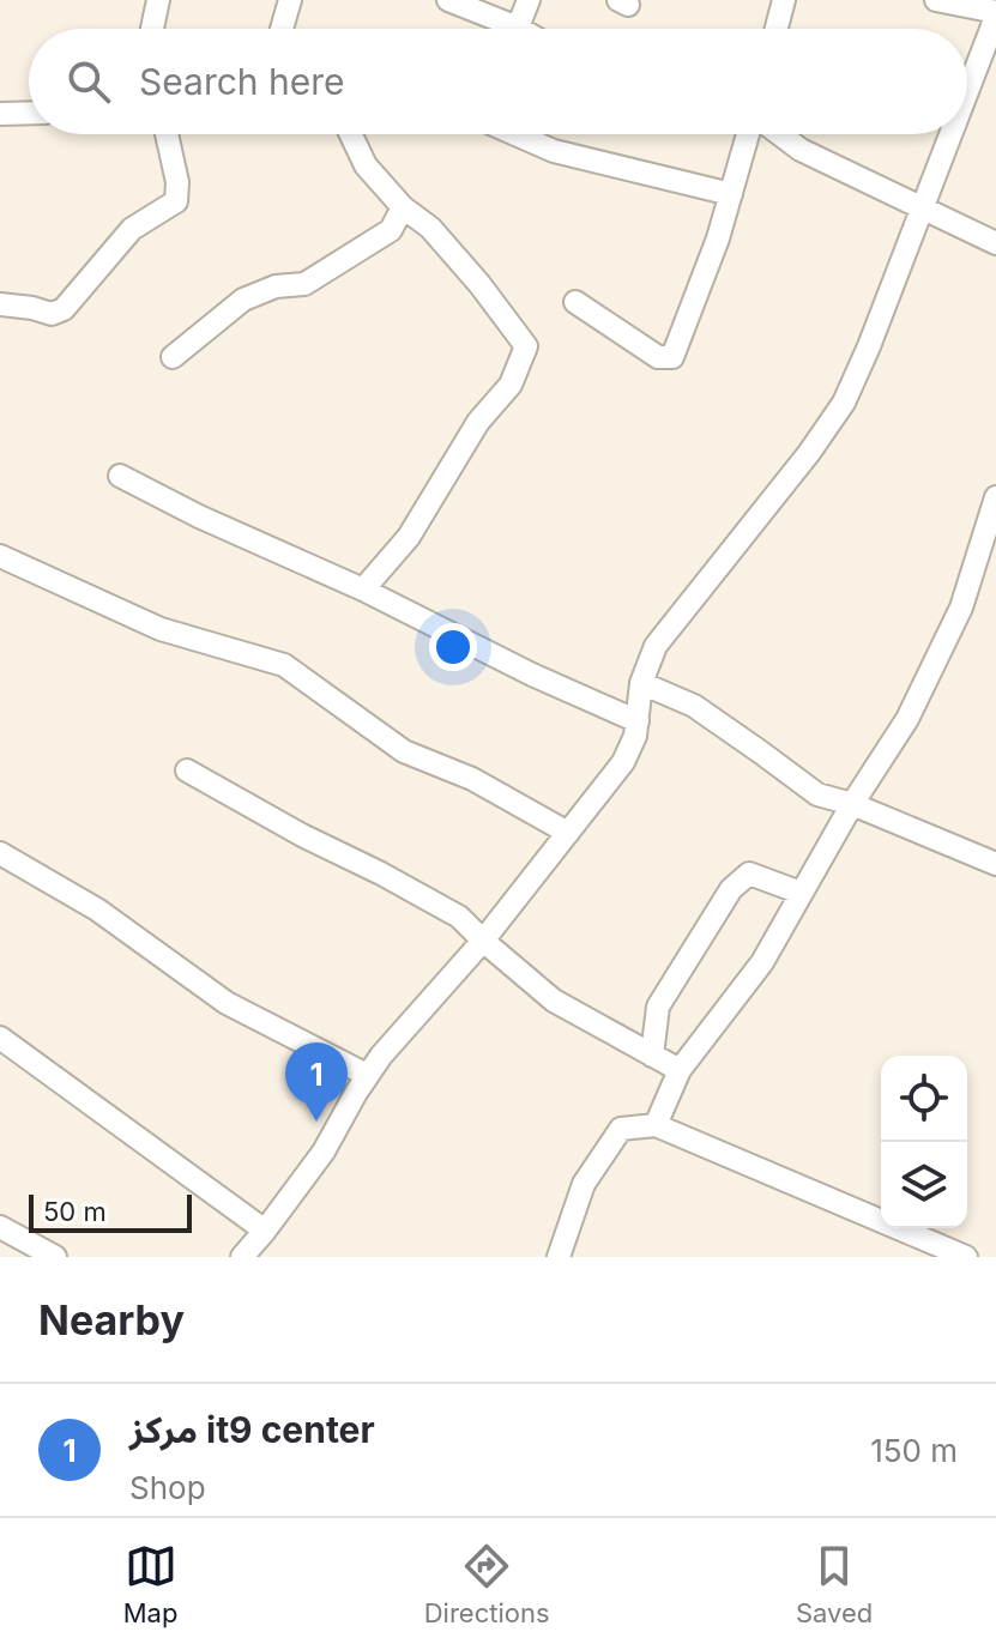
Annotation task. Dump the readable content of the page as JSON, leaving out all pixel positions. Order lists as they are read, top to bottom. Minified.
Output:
{"scale_bar":"50 m","page":{"search":"Search here","pins":"1","scale":"50 m","heading":"Nearby","list":[{"mark":"1","name":"مركز it9 center","note":"Shop","value":"150 m"}],"nav":["Map","Directions","Saved"]}}
